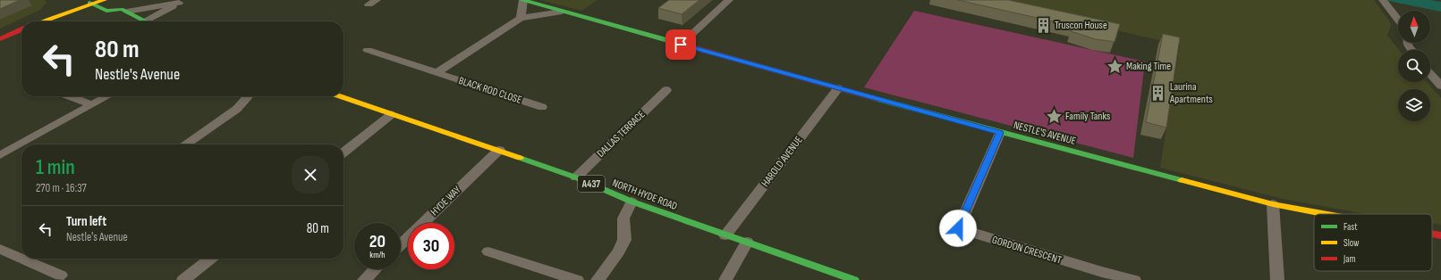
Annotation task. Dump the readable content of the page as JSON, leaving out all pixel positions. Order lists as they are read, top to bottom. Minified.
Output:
{"streets":{"street":["BLACK ROD CLOSE","NESTLE'S AVENUE","DALLAS TERRACE","HAROLD AVENUE","A437","NORTH HYDE ROAD","HYDE WAY","GORDON CRESCENT"]},"crossings":[["BLACK ROD CLOSE","NESTLE'S AVENUE"],["NESTLE'S AVENUE","HAROLD AVENUE"],["NESTLE'S AVENUE","GORDON CRESCENT"],["DALLAS TERRACE","NORTH HYDE ROAD"],["HAROLD AVENUE","NORTH HYDE ROAD"],["NORTH HYDE ROAD","HYDE WAY"]],"places":{"building":["Truscon House","Laurina Apartments"],"place":["Making Time","Family Tanks"]},"legend":["Fast","Slow","Jam"],"north":"top","page":{"turn":["80 m","Nestle's Avenue"],"heading":["1 min","270 m · 16:37"],"list":[{"name":"Turn left","note":"Nestle's Avenue","value":"80 m"}],"speed":"20 km/h","limit":"30"}}
